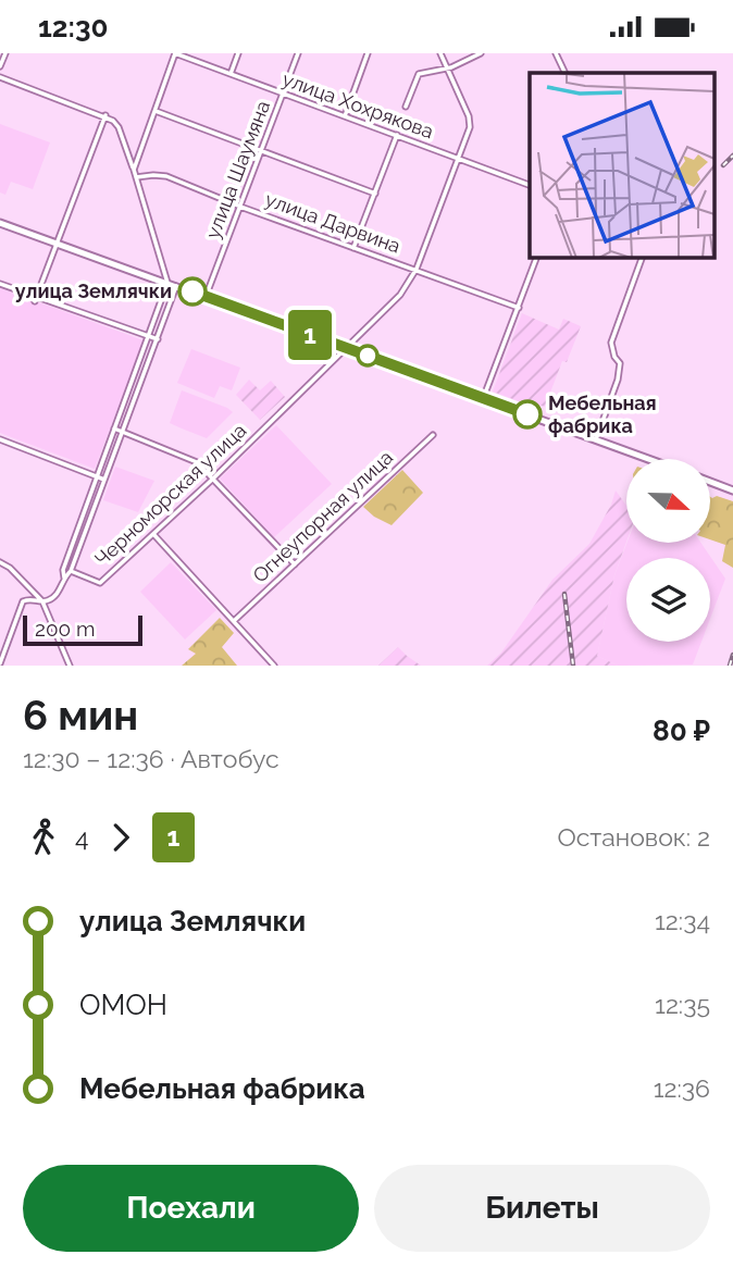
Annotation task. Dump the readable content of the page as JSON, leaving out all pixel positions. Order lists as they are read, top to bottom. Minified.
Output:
{"streets":{"street":["улица Хохрякова","улица Шаумяна","улица Дарвина","Черноморская улица","Огнеупорная улица"]},"crossings":[["улица Хохрякова","улица Шаумяна"],["улица Хохрякова","Черноморская улица"],["улица Шаумяна","улица Дарвина"],["улица Дарвина","Черноморская улица"]],"places":["улица Землячки","Мебельная фабрика"],"lines":["bus line 1"],"scale_bar":"200 m","north":"right","page":{"status":"12:30","on_map":"1","scale":"200 m","heading":["6 мин","12:30 – 12:36 · Автобус","80 ₽"],"legs":["4","1","Остановок: 2"],"list":[{"name":"улица Землячки","value":"12:34"},{"name":"ОМОН","value":"12:35"},{"name":"Мебельная фабрика","value":"12:36"}],"buttons":["Поехали","Билеты"]}}
